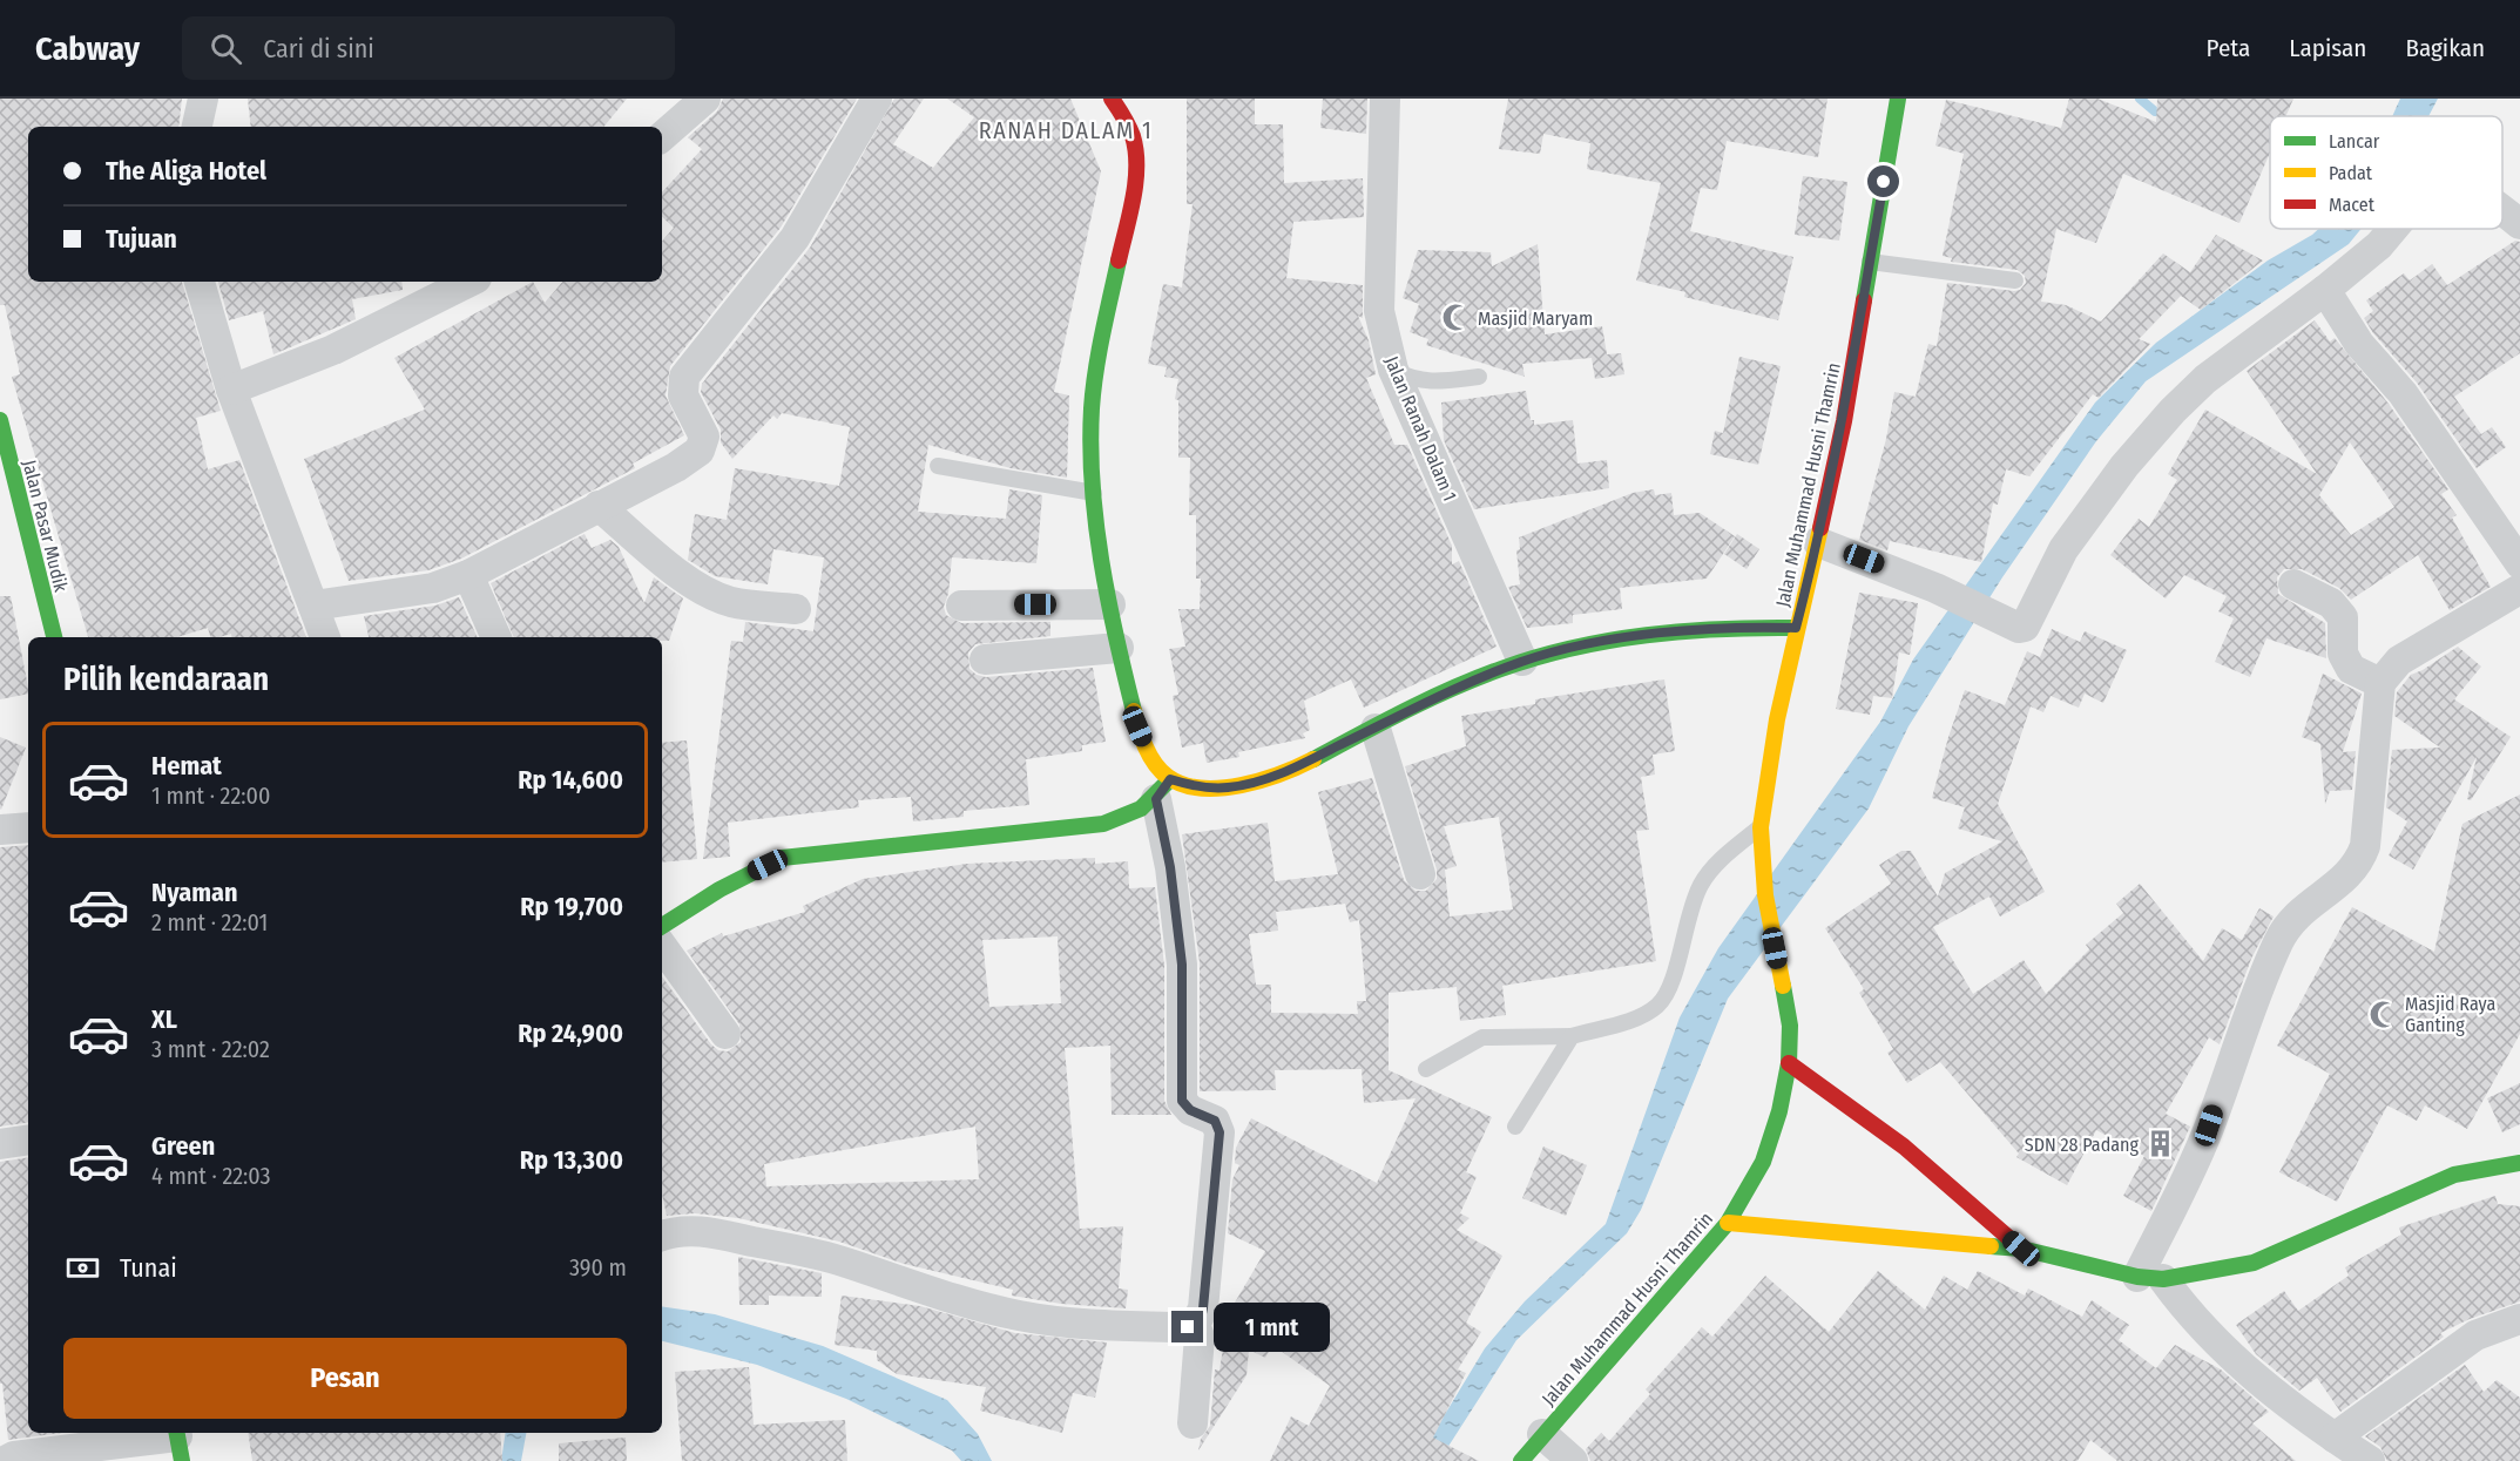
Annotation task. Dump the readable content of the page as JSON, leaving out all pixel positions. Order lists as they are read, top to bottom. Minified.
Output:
{"streets":{"street":["Jalan Ranah Dalam 1","Jalan Muhammad Husni Thamrin","Jalan Pasar Mudik"]},"districts":["RANAH DALAM 1"],"places":{"mosque":["Masjid Maryam","Masjid Raya Ganting"],"building":["SDN 28 Padang"]},"legend":["Lancar","Padat","Macet"],"page":{"header":"Cabway","search":"Cari di sini","nav":["Peta","Lapisan","Bagikan"],"banner":["The Aliga Hotel","Tujuan"],"heading":"Pilih kendaraan","list":[{"name":"Hemat","note":"1 mnt · 22:00","value":"Rp 14,600"},{"name":"Nyaman","note":"2 mnt · 22:01","value":"Rp 19,700"},{"name":"XL","note":"3 mnt · 22:02","value":"Rp 24,900"},{"name":"Green","note":"4 mnt · 22:03","value":"Rp 13,300"}],"pay":["Tunai","390 m"],"bubble":"1 mnt","buttons":"Pesan"}}
